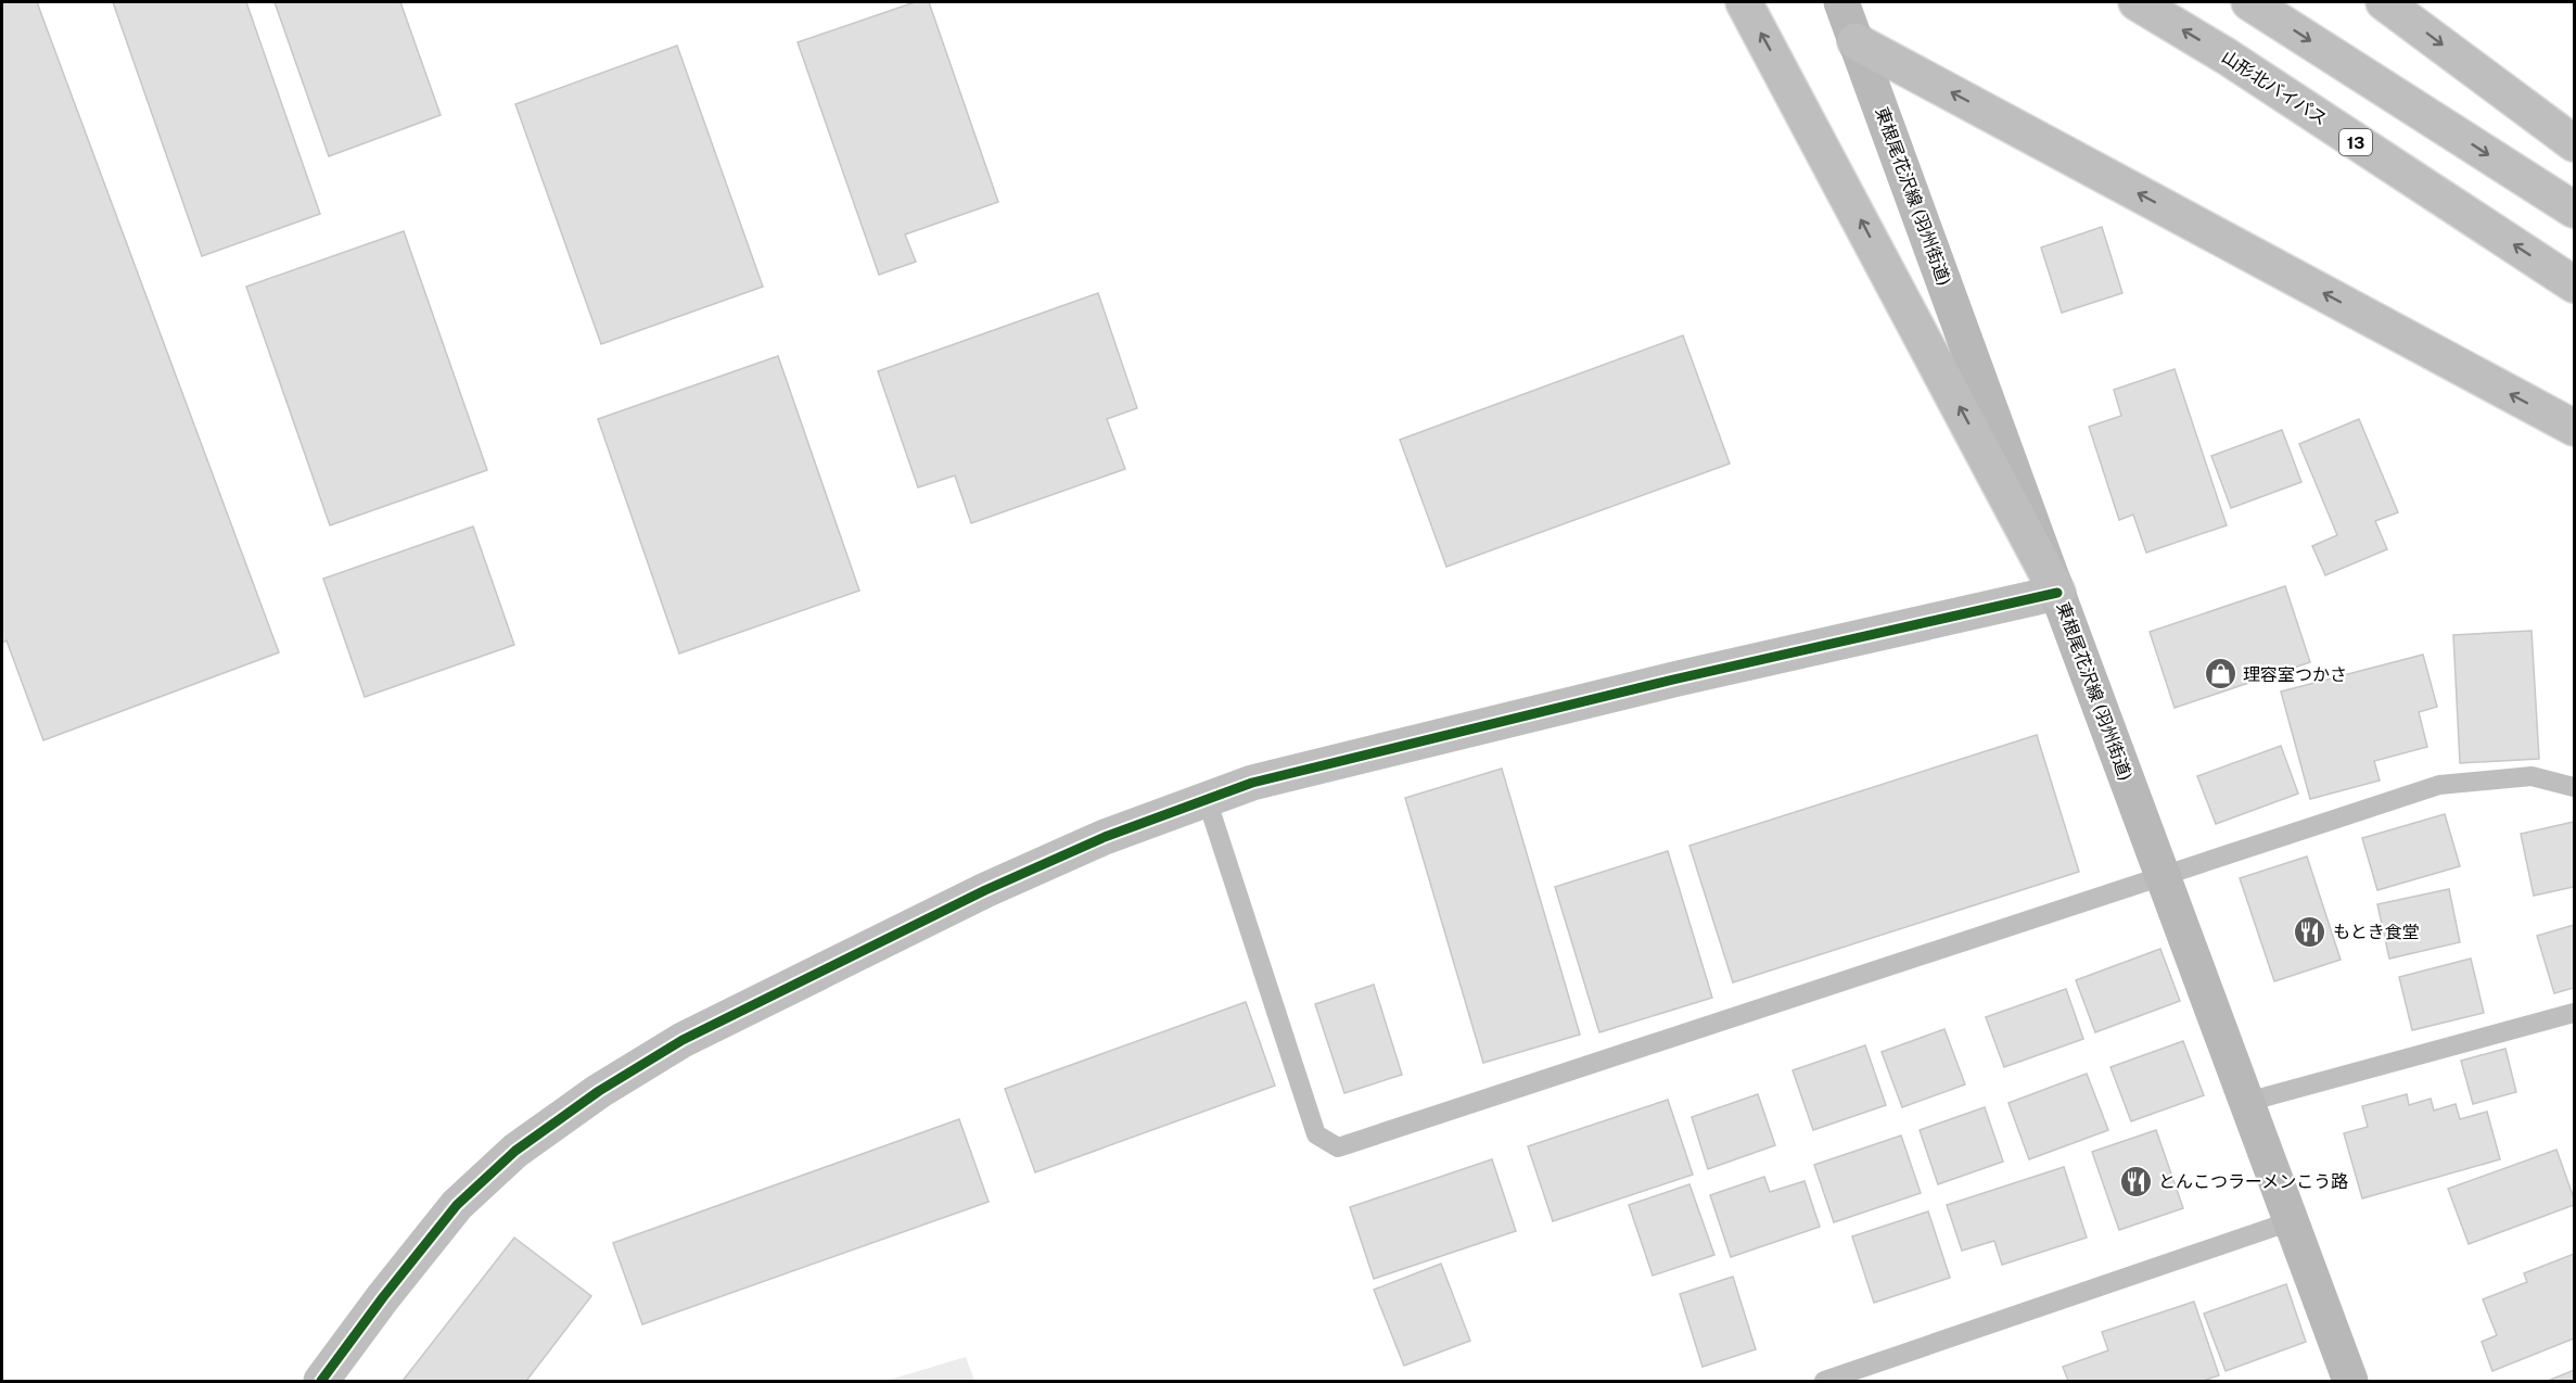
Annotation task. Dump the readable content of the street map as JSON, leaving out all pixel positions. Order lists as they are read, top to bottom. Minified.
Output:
{"streets":{"main road":["山形北バイパス","13","東根尾花沢線 (羽州街道)"]},"places":{"shop":["理容室つかさ"],"restaurant":["もとき食堂","とんこつラーメンこう路"]}}
